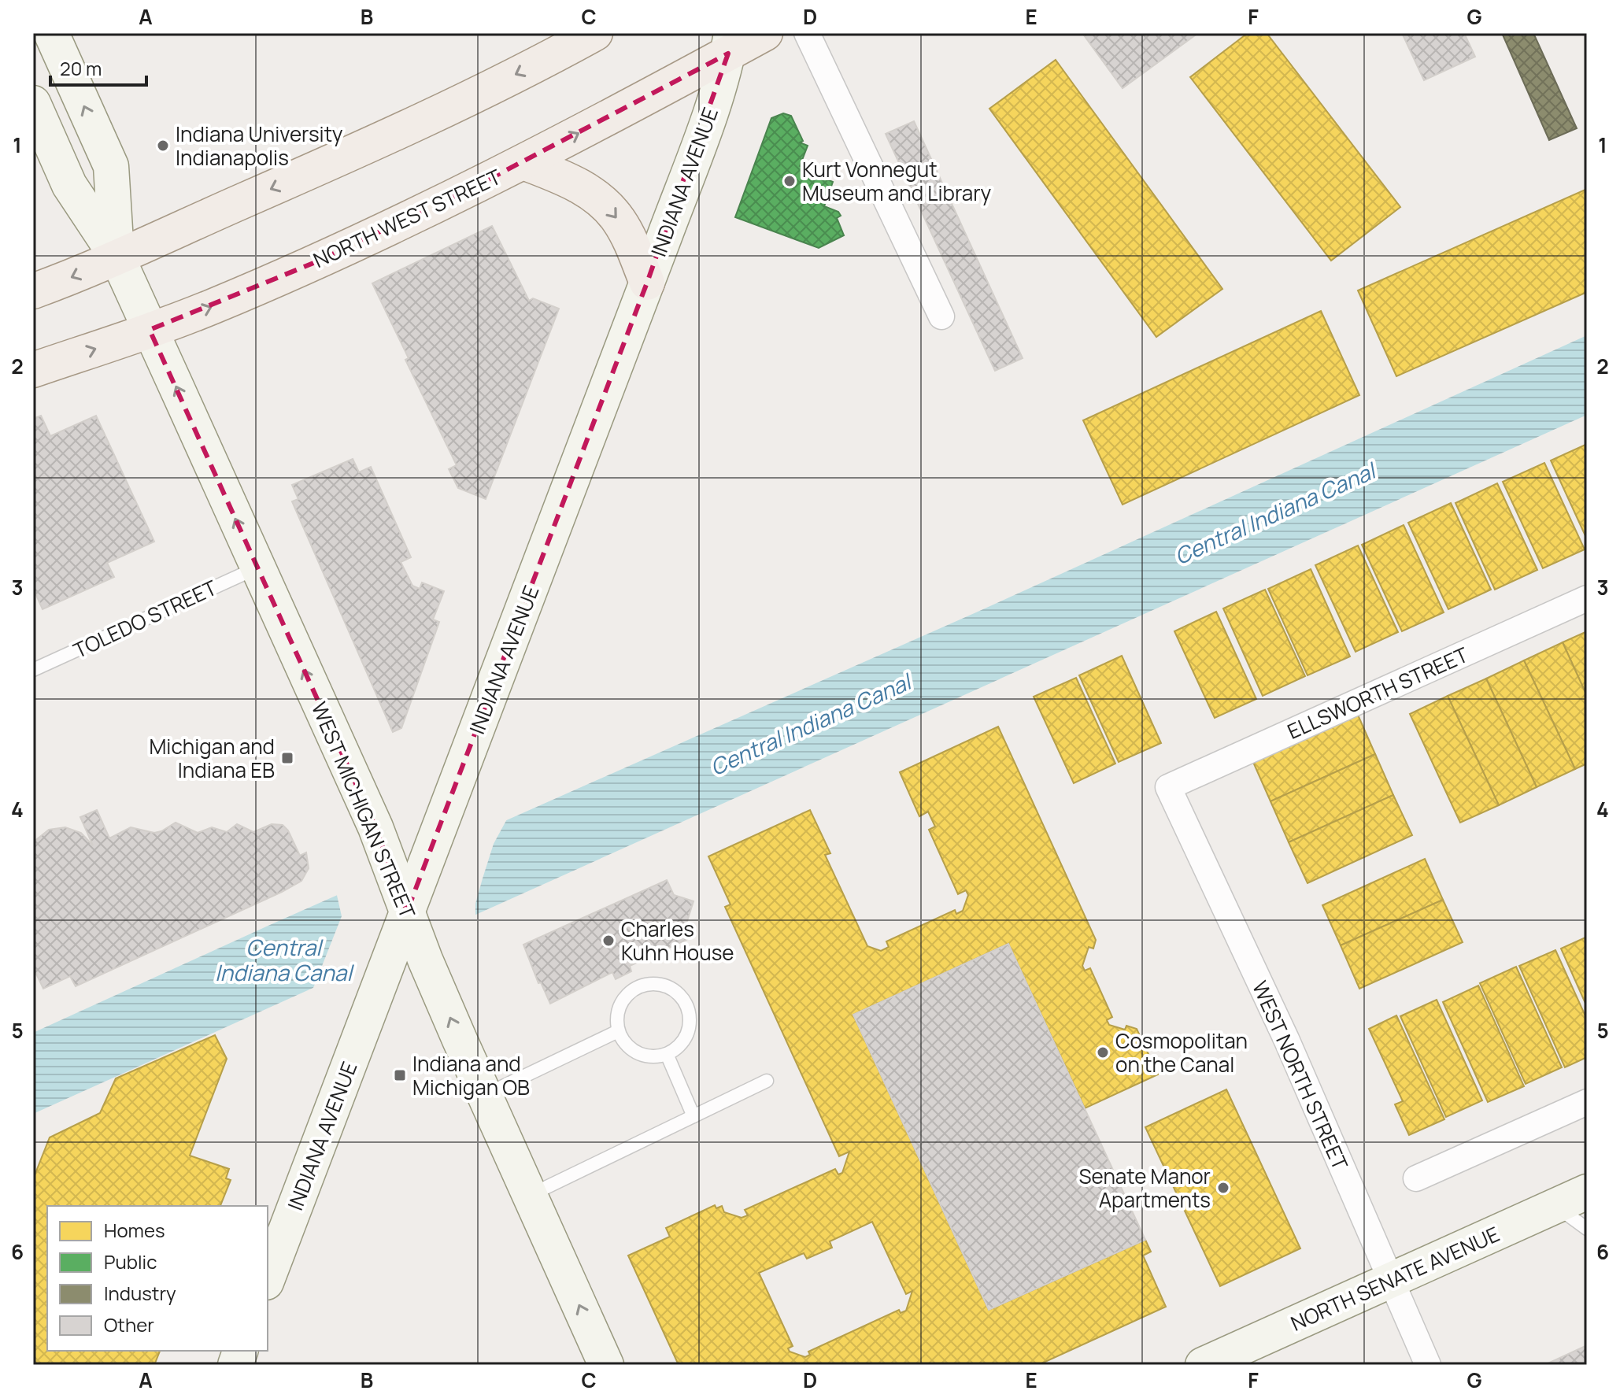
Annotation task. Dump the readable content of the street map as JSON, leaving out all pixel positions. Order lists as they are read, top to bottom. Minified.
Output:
{"streets":{"main road":["INDIANA AVENUE","NORTH WEST STREET","WEST MICHIGAN STREET","NORTH SENATE AVENUE"],"street":["ELLSWORTH STREET","WEST NORTH STREET"],"lane":["TOLEDO STREET"]},"crossings":[["INDIANA AVENUE","NORTH WEST STREET"],["INDIANA AVENUE","WEST MICHIGAN STREET"],["NORTH WEST STREET","WEST MICHIGAN STREET"],["TOLEDO STREET","WEST MICHIGAN STREET"],["ELLSWORTH STREET","WEST NORTH STREET"],["WEST NORTH STREET","NORTH SENATE AVENUE"]],"one_way":["WEST MICHIGAN STREET"],"water":["Central Indiana Canal"],"places":{"other":["Indiana University Indianapolis","Kurt Vonnegut Museum and Library","Charles Kuhn House","Cosmopolitan on the Canal","Senate Manor Apartments"],"transit":["Michigan and Indiana EB","Indiana and Michigan OB"]},"legend":["Homes","Public","Industry","Other"],"scale_bar":"20 m","grid":{"columns":["A","B","C","D","E","F","G"],"rows":["1","2","3","4","5","6"]}}
